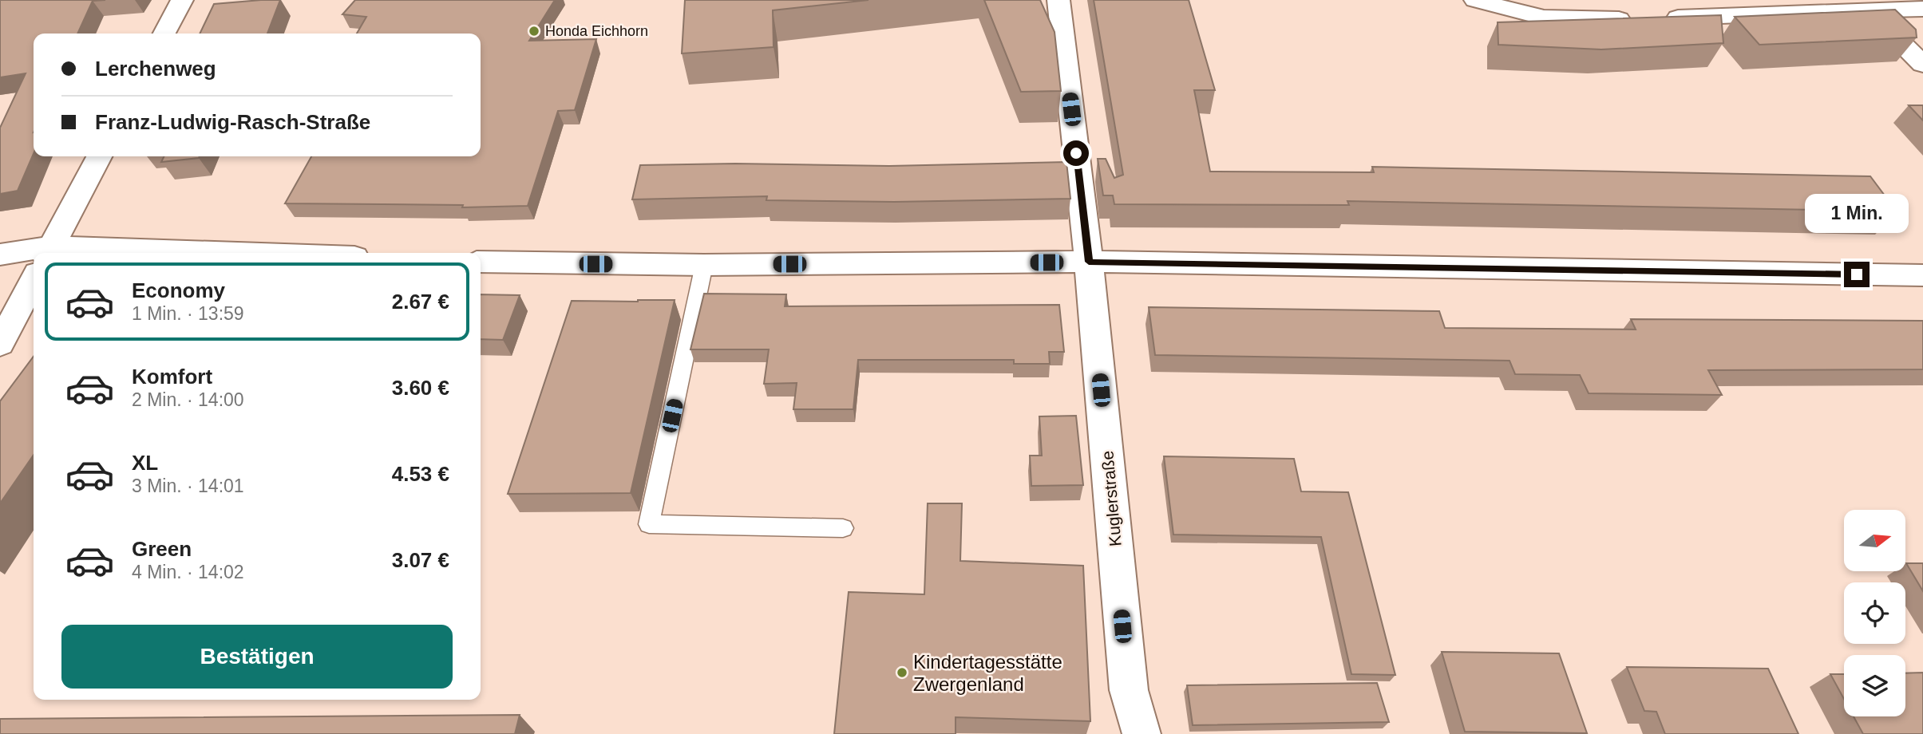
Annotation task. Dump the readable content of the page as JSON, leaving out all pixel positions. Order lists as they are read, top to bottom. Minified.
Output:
{"streets":{"street":["Kuglerstraße"]},"places":["Honda Eichhorn","Kindertagesstätte Zwergenland"],"north":"right","page":{"banner":["Lerchenweg","Franz-Ludwig-Rasch-Straße"],"bubble":"1 Min.","list":[{"name":"Economy","note":"1 Min. · 13:59","value":"2.67 €"},{"name":"Komfort","note":"2 Min. · 14:00","value":"3.60 €"},{"name":"XL","note":"3 Min. · 14:01","value":"4.53 €"},{"name":"Green","note":"4 Min. · 14:02","value":"3.07 €"}],"buttons":"Bestätigen"}}
